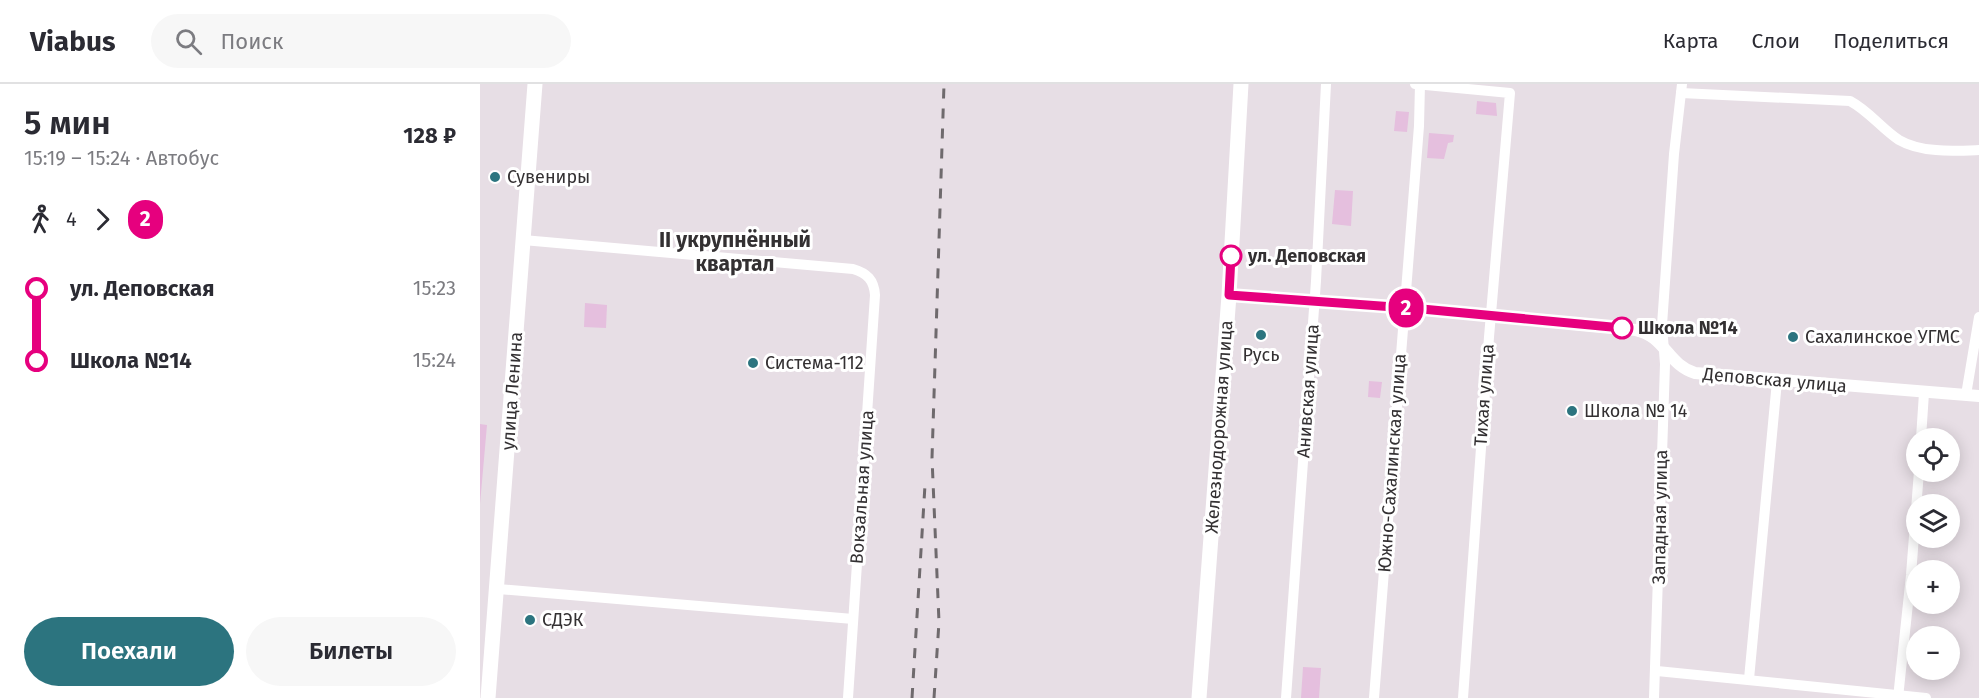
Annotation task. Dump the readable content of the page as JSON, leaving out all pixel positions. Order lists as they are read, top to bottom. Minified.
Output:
{"streets":{"main road":["улица Ленина","Железнодорожная улица"],"street":["Деповская улица","Анивская улица","Тихая улица","Южно-Сахалинская улица","Вокзальная улица","Западная улица"]},"crossings":[["Деповская улица","Анивская улица"],["Деповская улица","Тихая улица"],["Деповская улица","Железнодорожная улица"],["Деповская улица","Южно-Сахалинская улица"],["Деповская улица","Западная улица"],["улица Ленина","Вокзальная улица"],["Тихая улица","Южно-Сахалинская улица"]],"districts":["II укрупнённый квартал"],"places":["Сувениры","ул. Деповская","Школа №14","Русь","Сахалинское УГМС","Система-112","Школа № 14","СДЭК"],"lines":["bus line 2"],"page":{"header":"Viabus","search":"Поиск","nav":["Карта","Слои","Поделиться"],"heading":["5 мин","15:19 – 15:24 · Автобус","128 ₽"],"on_map":"2","legs":["4","2"],"list":[{"name":"ул. Деповская","value":"15:23"},{"name":"Школа №14","value":"15:24"}],"map_buttons":["+","−"],"buttons":["Поехали","Билеты"]}}
